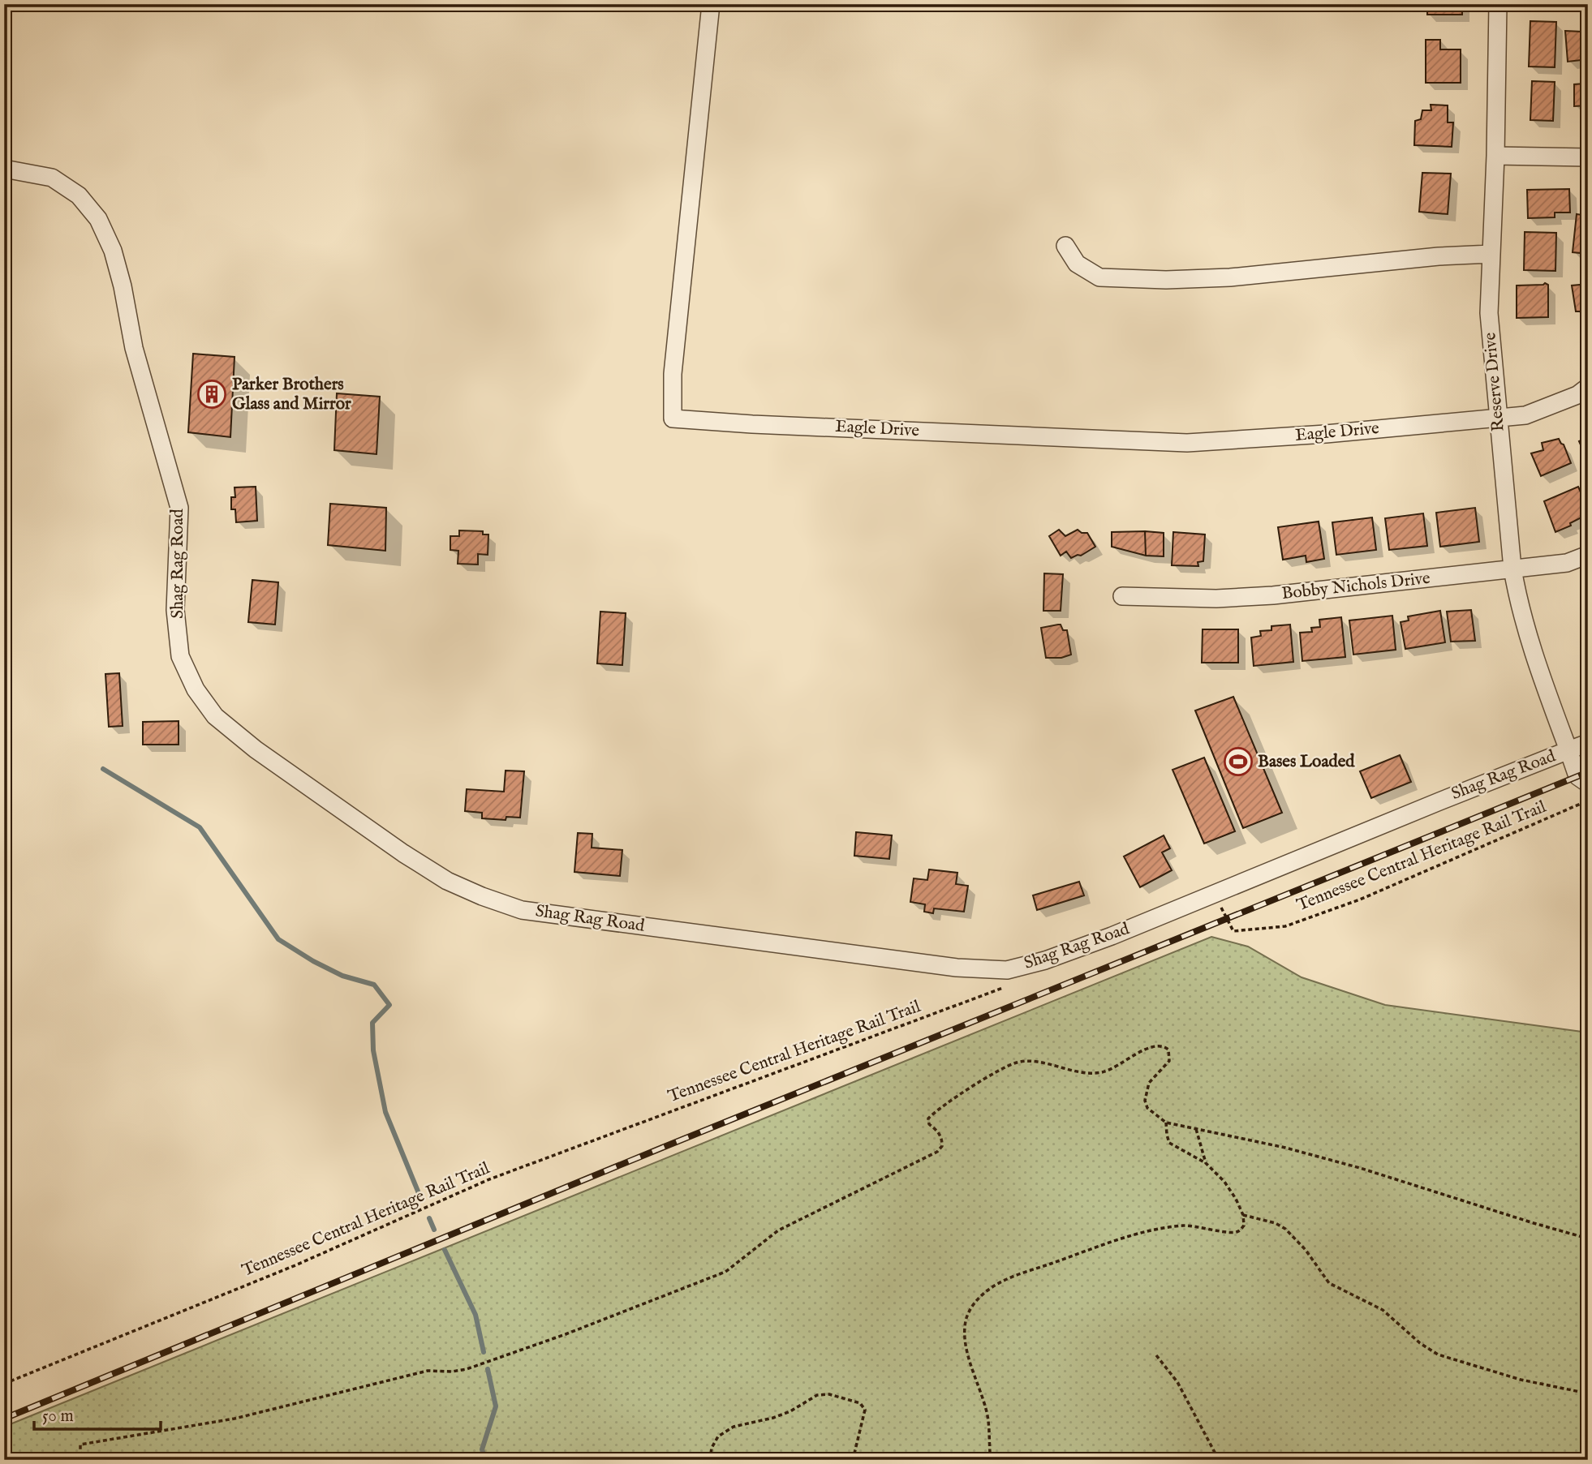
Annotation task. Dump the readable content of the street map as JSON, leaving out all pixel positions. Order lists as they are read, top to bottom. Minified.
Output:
{"streets":{"street":["Reserve Drive","Eagle Drive","Shag Rag Road","Bobby Nichols Drive"],"path":["Tennessee Central Heritage Rail Trail"]},"crossings":[["Reserve Drive","Eagle Drive"],["Reserve Drive","Shag Rag Road"],["Reserve Drive","Bobby Nichols Drive"]],"places":{"building":["Parker Brothers Glass and Mirror"],"sports":["Bases Loaded"]},"scale_bar":"50 m"}
